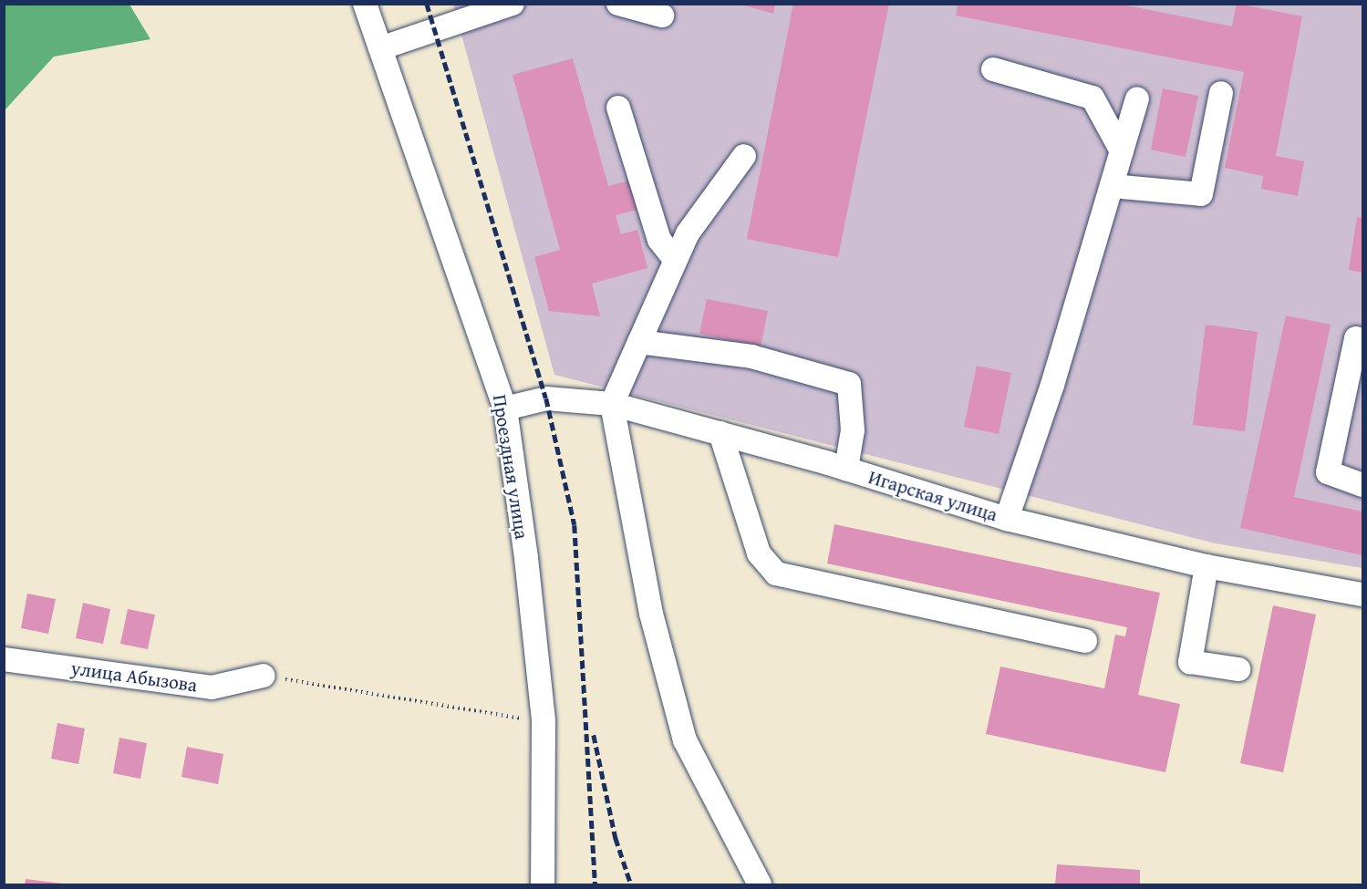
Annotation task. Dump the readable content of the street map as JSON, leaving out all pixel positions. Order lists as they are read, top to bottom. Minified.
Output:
{"streets":{"street":["Проездная улица","Игарская улица","улица Абызова"]},"crossings":[["Проездная улица","Игарская улица"]]}
